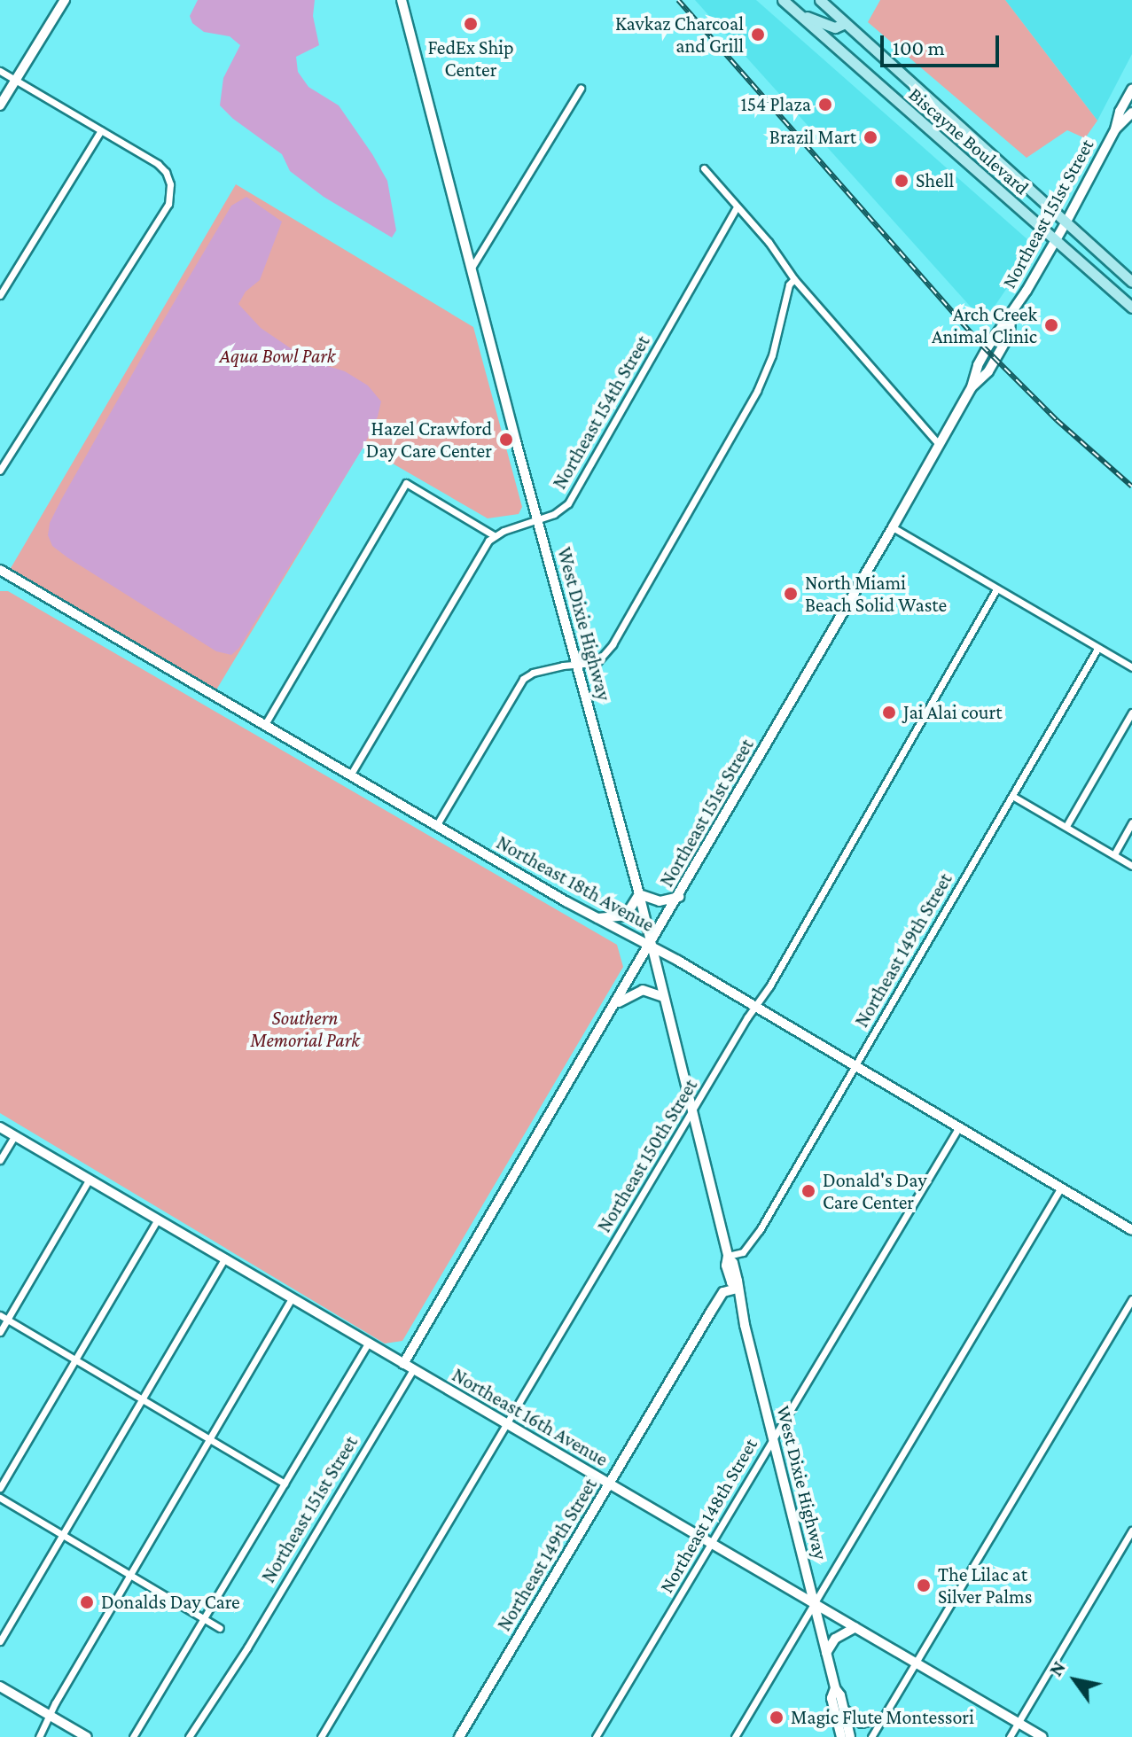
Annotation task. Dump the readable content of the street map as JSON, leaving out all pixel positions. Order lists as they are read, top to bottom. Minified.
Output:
{"streets":{"main road":["Biscayne Boulevard"],"street":["Northeast 151st Street","Northeast 154th Street","West Dixie Highway","Northeast 18th Avenue","Northeast 149th Street","Northeast 150th Street","Northeast 16th Avenue","Northeast 148th Street"]},"crossings":[["Biscayne Boulevard","Northeast 151st Street"],["Northeast 151st Street","West Dixie Highway"],["Northeast 151st Street","Northeast 18th Avenue"],["Northeast 151st Street","Northeast 16th Avenue"],["Northeast 154th Street","West Dixie Highway"],["West Dixie Highway","Northeast 18th Avenue"],["West Dixie Highway","Northeast 149th Street"],["West Dixie Highway","Northeast 150th Street"],["West Dixie Highway","Northeast 16th Avenue"],["West Dixie Highway","Northeast 148th Street"],["Northeast 18th Avenue","Northeast 149th Street"],["Northeast 18th Avenue","Northeast 150th Street"],["Northeast 18th Avenue","Northeast 148th Street"],["Northeast 149th Street","Northeast 16th Avenue"],["Northeast 150th Street","Northeast 16th Avenue"],["Northeast 16th Avenue","Northeast 148th Street"]],"parks":["Aqua Bowl Park","Southern Memorial Park"],"places":["FedEx Ship Center","Kavkaz Charcoal and Grill","154 Plaza","Brazil Mart","Shell","Arch Creek Animal Clinic","Hazel Crawford Day Care Center","North Miami Beach Solid Waste","Jai Alai court","Donald's Day Care Center","The Lilac at Silver Palms","Donalds Day Care","Magic Flute Montessori"],"scale_bar":"100 m","north":"top left"}
